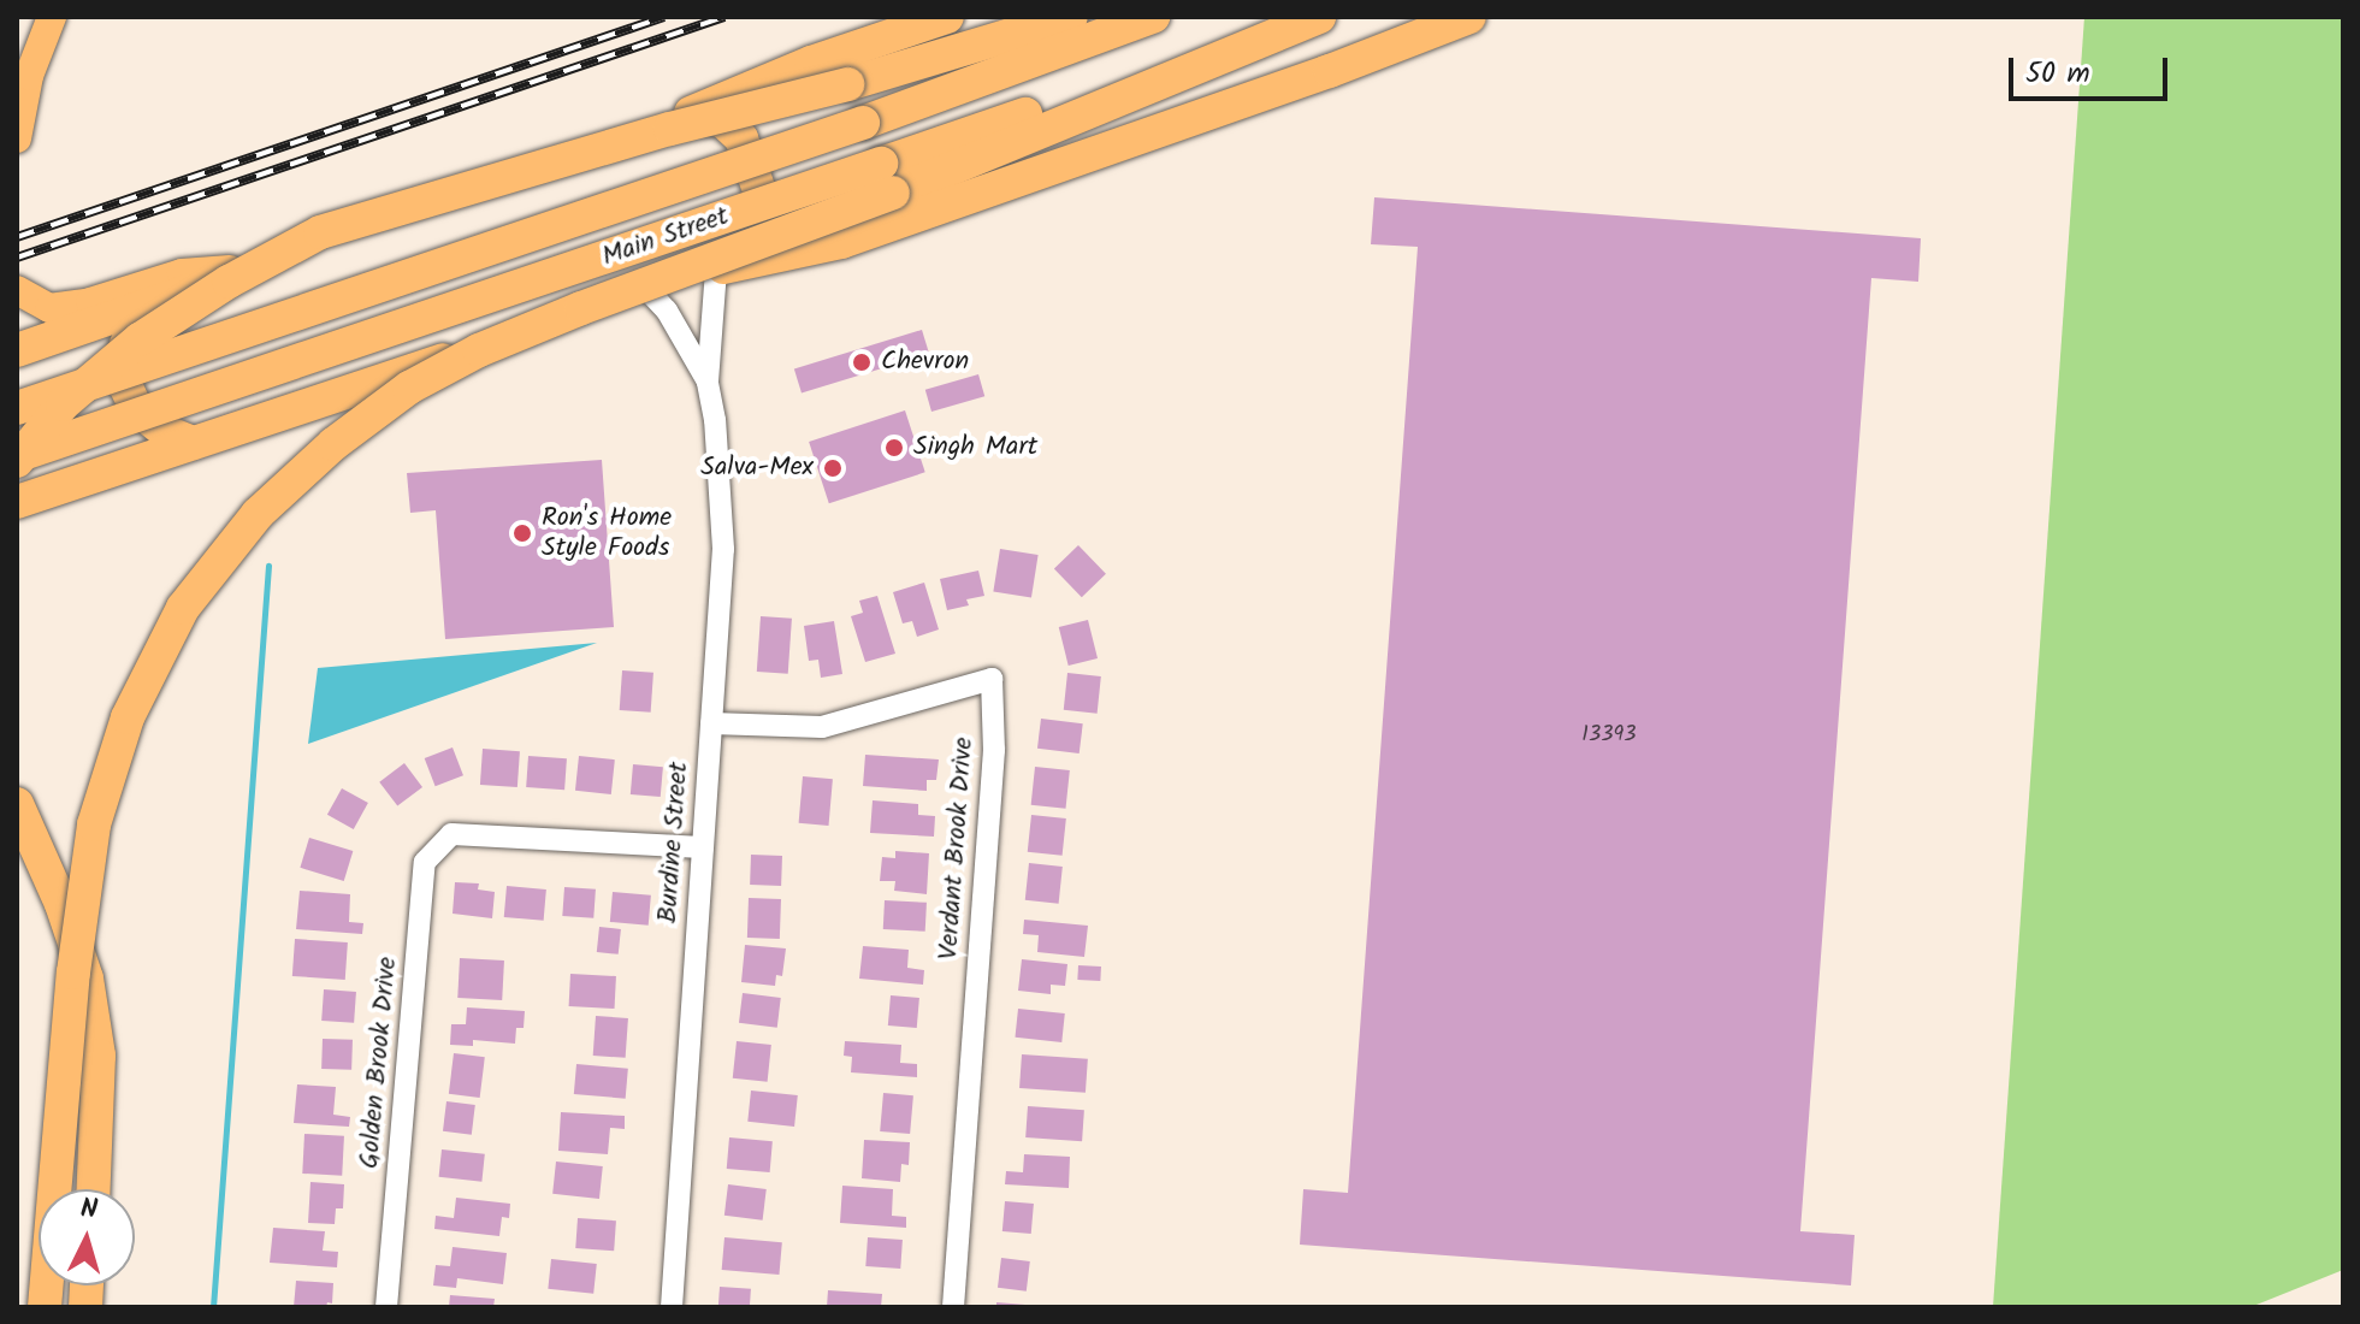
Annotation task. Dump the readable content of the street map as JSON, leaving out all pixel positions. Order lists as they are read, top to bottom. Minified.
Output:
{"streets":{"highway":["Main Street"],"street":["Burdine Street","Verdant Brook Drive","Golden Brook Drive"]},"crossings":[["Burdine Street","Verdant Brook Drive"],["Burdine Street","Golden Brook Drive"]],"places":["Chevron","Singh Mart","Salva-Mex","Ron's Home Style Foods"],"house_numbers":["13393"],"scale_bar":"50 m","north":"top"}
